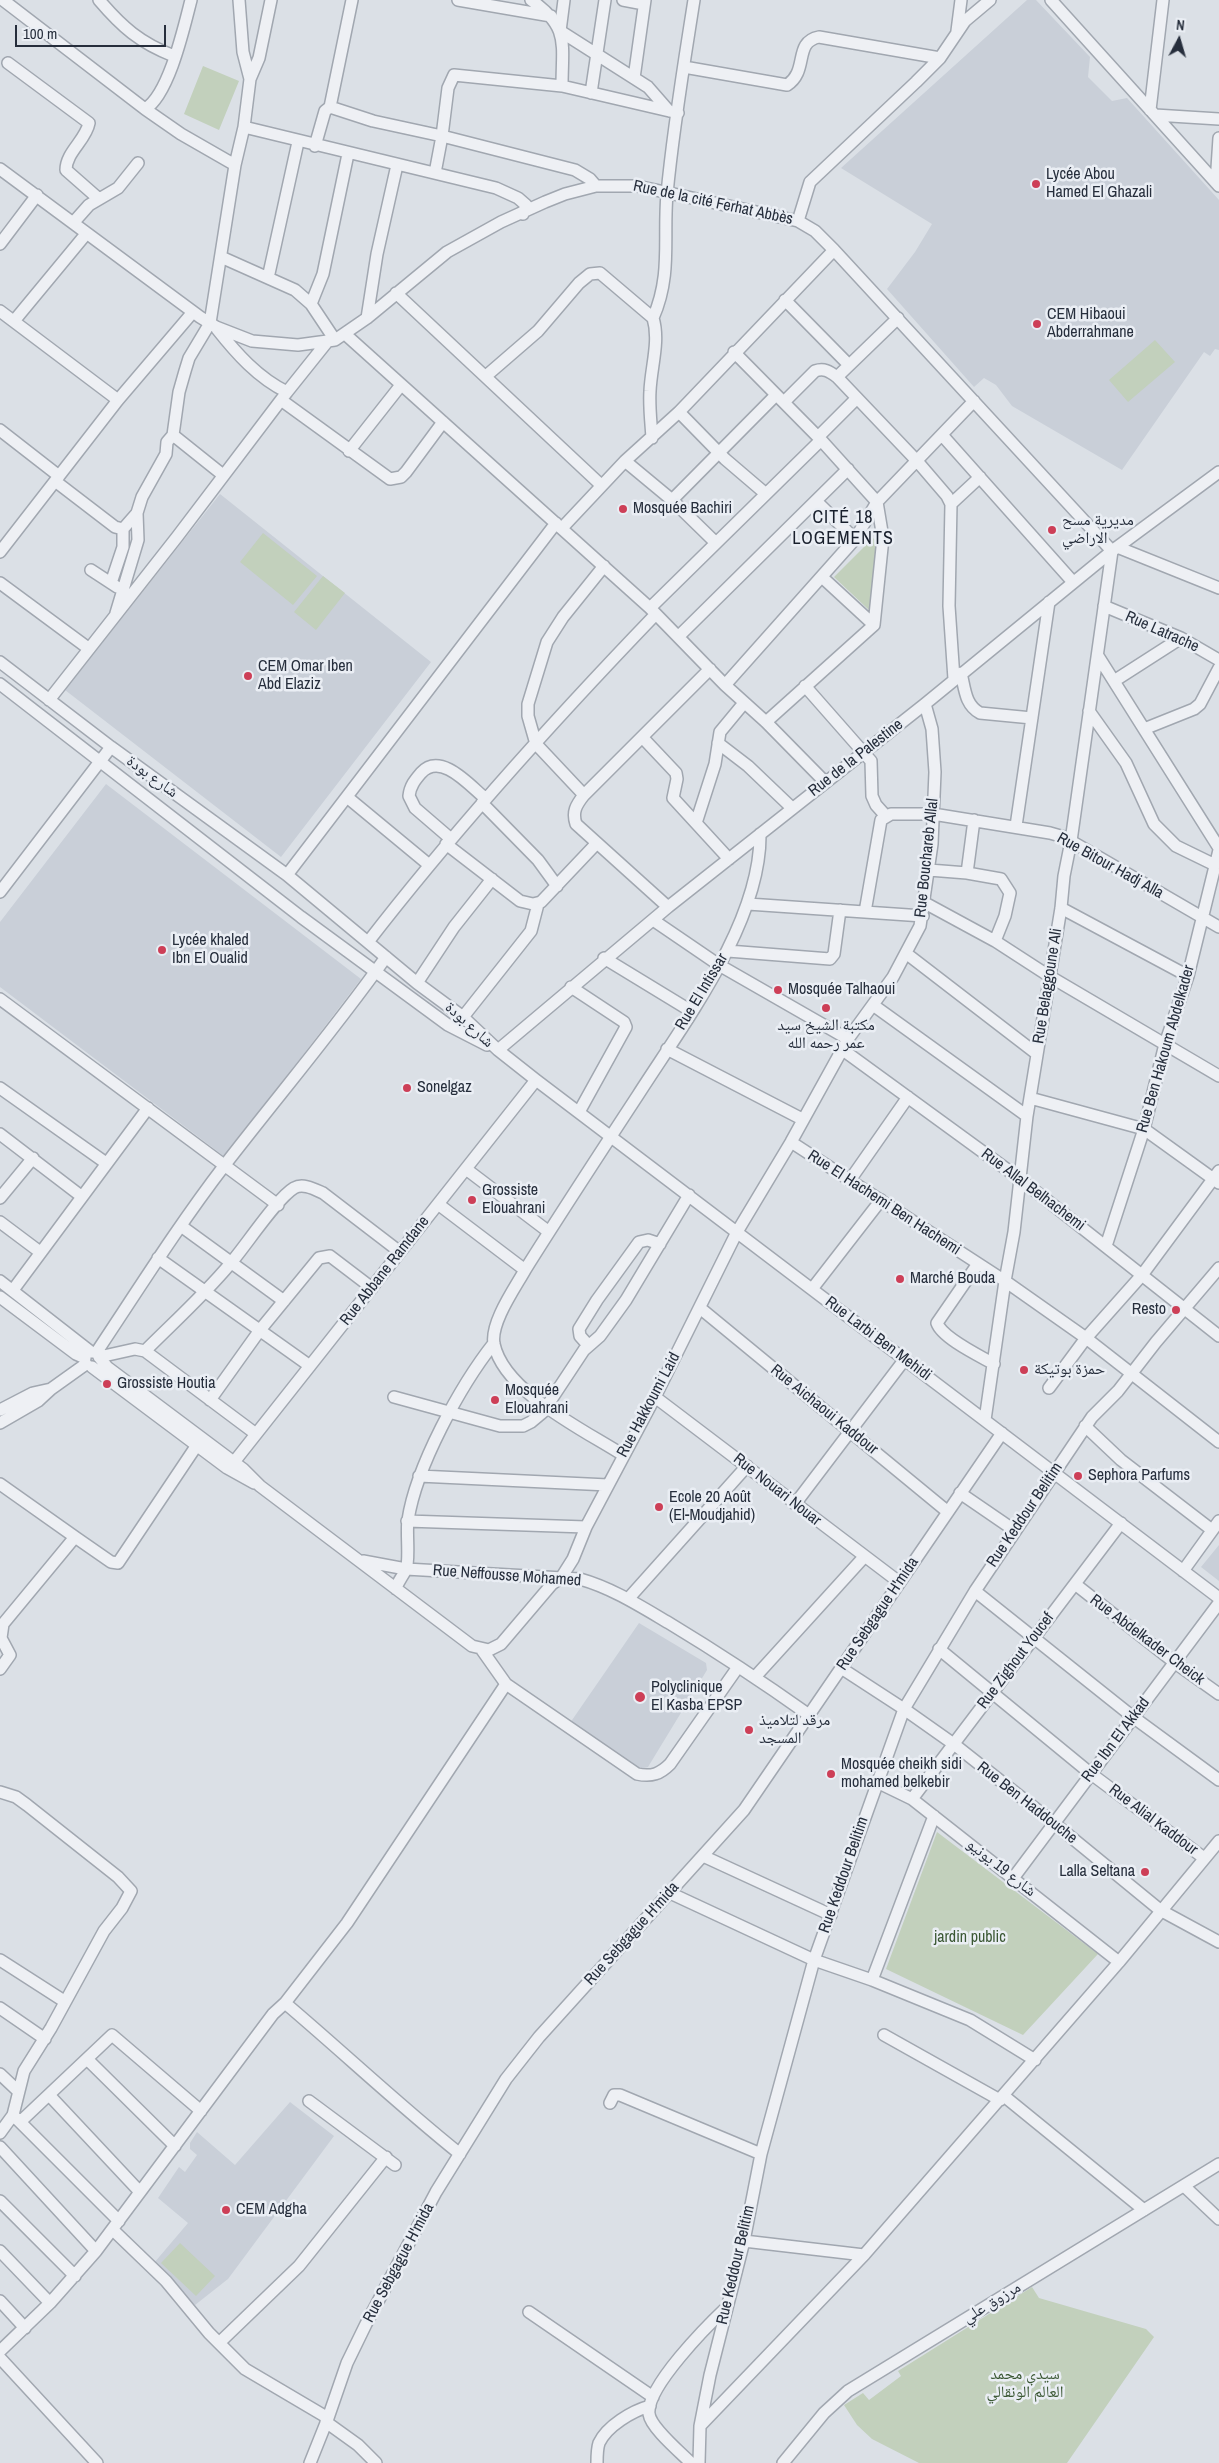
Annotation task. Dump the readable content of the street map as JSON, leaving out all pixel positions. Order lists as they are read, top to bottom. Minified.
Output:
{"streets":{"street":["Rue de la cité Ferhat Abbès","Rue Latrache","Rue de la Palestine","شارع بودة","Rue Bouchareb Allal","Rue Bitour Hadj Alla","Rue Belaggoune Ali","Rue El Intissar","Rue Ben Hakoum Abdelkader","Rue Allal Belhachemi","Rue El Hachemi Ben Hachemi","Rue Abbane Ramdane","Rue Larbi Ben Mehidi","Rue Hakkoumi Laid","Rue Aichaoui Kaddour","Rue Nouari Nouar","Rue Keddour Belitim","Rue Neffousse Mohamed","Rue Sebgague H'mida","Rue Abdelkader Cheick","Rue Zighout Youcef","Rue Ibn El Akkad","Rue Ben Haddouche","Rue Alial Kaddour","شارع 19 يونيو","مرزوق علي"]},"crossings":[["Rue de la cité Ferhat Abbès","Rue de la Palestine"],["Rue de la cité Ferhat Abbès","Rue Belaggoune Ali"],["Rue Latrache","Rue Belaggoune Ali"],["Rue de la Palestine","شارع بودة"],["Rue de la Palestine","Rue Bouchareb Allal"],["Rue de la Palestine","Rue Belaggoune Ali"],["Rue de la Palestine","Rue El Intissar"],["Rue de la Palestine","Rue Allal Belhachemi"],["Rue de la Palestine","Rue Larbi Ben Mehidi"],["شارع بودة","Rue Larbi Ben Mehidi"],["Rue Bouchareb Allal","Rue Bitour Hadj Alla"],["Rue Bouchareb Allal","Rue Allal Belhachemi"],["Rue Bouchareb Allal","Rue El Hachemi Ben Hachemi"],["Rue Bouchareb Allal","Rue Larbi Ben Mehidi"],["Rue Bouchareb Allal","Rue Hakkoumi Laid"],["Rue Bitour Hadj Alla","Rue Belaggoune Ali"],["Rue Bitour Hadj Alla","Rue Ben Hakoum Abdelkader"],["Rue Belaggoune Ali","Rue Allal Belhachemi"],["Rue Belaggoune Ali","Rue El Hachemi Ben Hachemi"],["Rue Belaggoune Ali","Rue Larbi Ben Mehidi"],["Rue El Intissar","Rue Allal Belhachemi"],["Rue El Intissar","Rue Larbi Ben Mehidi"],["Rue Ben Hakoum Abdelkader","Rue Allal Belhachemi"],["Rue Allal Belhachemi","Rue Keddour Belitim"],["Rue El Hachemi Ben Hachemi","Rue Keddour Belitim"],["Rue Abbane Ramdane","Rue Larbi Ben Mehidi"],["Rue Larbi Ben Mehidi","Rue Hakkoumi Laid"],["Rue Larbi Ben Mehidi","Rue Keddour Belitim"],["Rue Larbi Ben Mehidi","Rue Sebgague H'mida"],["Rue Larbi Ben Mehidi","Rue Zighout Youcef"],["Rue Hakkoumi Laid","Rue Aichaoui Kaddour"],["Rue Hakkoumi Laid","Rue Nouari Nouar"],["Rue Hakkoumi Laid","Rue Neffousse Mohamed"],["Rue Aichaoui Kaddour","Rue Sebgague H'mida"],["Rue Nouari Nouar","Rue Sebgague H'mida"],["Rue Keddour Belitim","Rue Ben Haddouche"],["Rue Keddour Belitim","Rue Alial Kaddour"],["Rue Keddour Belitim","شارع 19 يونيو"],["Rue Neffousse Mohamed","Rue Sebgague H'mida"],["Rue Sebgague H'mida","Rue Ben Haddouche"],["Rue Abdelkader Cheick","Rue Zighout Youcef"],["Rue Abdelkader Cheick","Rue Ibn El Akkad"],["Rue Zighout Youcef","Rue Ben Haddouche"],["Rue Zighout Youcef","Rue Alial Kaddour"],["Rue Zighout Youcef","شارع 19 يونيو"],["Rue Ibn El Akkad","Rue Ben Haddouche"],["Rue Ibn El Akkad","Rue Alial Kaddour"],["Rue Ibn El Akkad","شارع 19 يونيو"]],"districts":["CITÉ 18 LOGEMENTS"],"parks":["jardin public","سيدي محمد العالم الونقالي"],"places":["Lycée Abou Hamed El Ghazali","CEM Hibaoui Abderrahmane","Mosquée Bachiri","مديرية مسح الاراضي","CEM Omar Iben Abd Elaziz","Lycée khaled Ibn El Oualid","Mosquée Talhaoui","مكتبة الشيخ سيد عمر رحمه الله","Sonelgaz","Grossiste Elouahrani","Marché Bouda","Resto","حمزة بوتيكة","Grossiste Houtia","Mosquée Elouahrani","Sephora Parfums","Ecole 20 Août (El-Moudjahid)","Polyclinique El Kasba EPSP","مرقد لتلاميذ المسجد","Mosquée cheikh sidi mohamed belkebir","Lalla Seltana","CEM Adgha"],"scale_bar":"100 m","north":"top"}
